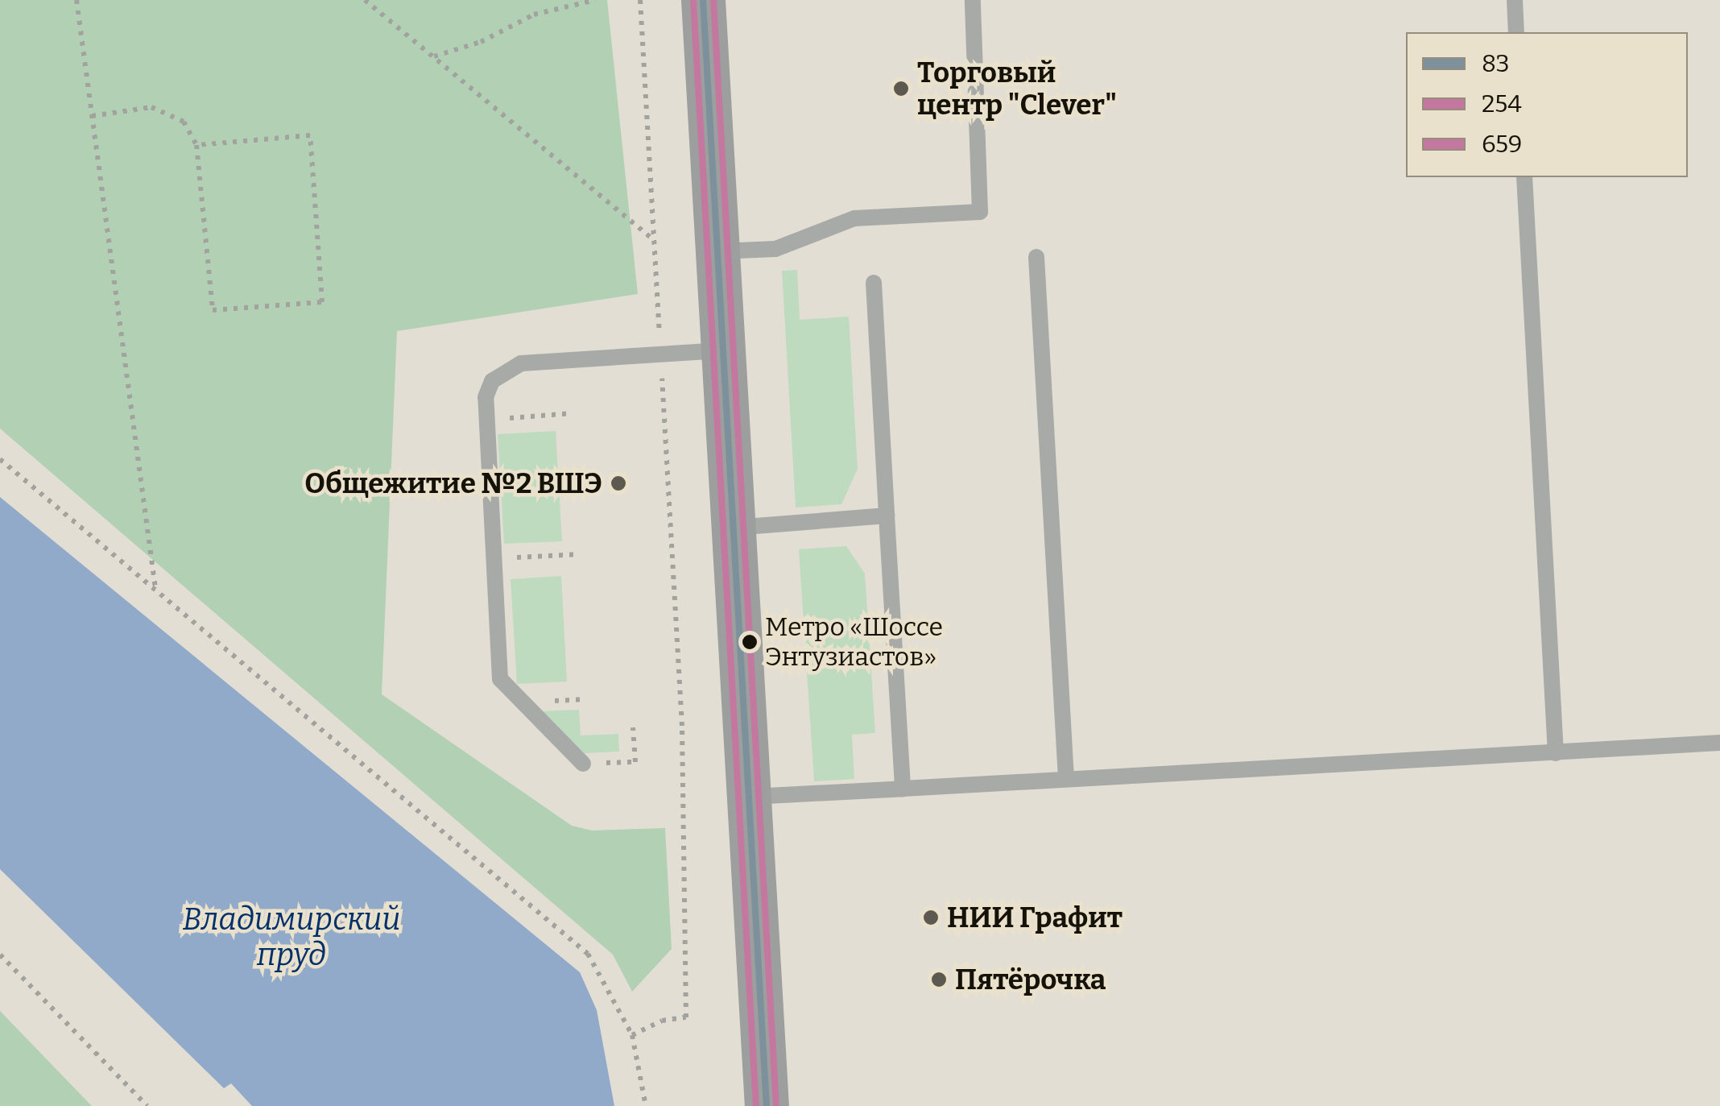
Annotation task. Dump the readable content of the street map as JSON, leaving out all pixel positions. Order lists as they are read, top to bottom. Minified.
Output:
{"water":["Владимирский пруд"],"places":["Торговый центр \"Clever\"","Общежитие №2 ВШЭ","Метро «Шоссе Энтузиастов»","НИИ Графит","Пятёрочка"],"lines":["transit line 83","transit line 659","transit line 254"],"legend":["83","254","659"]}
